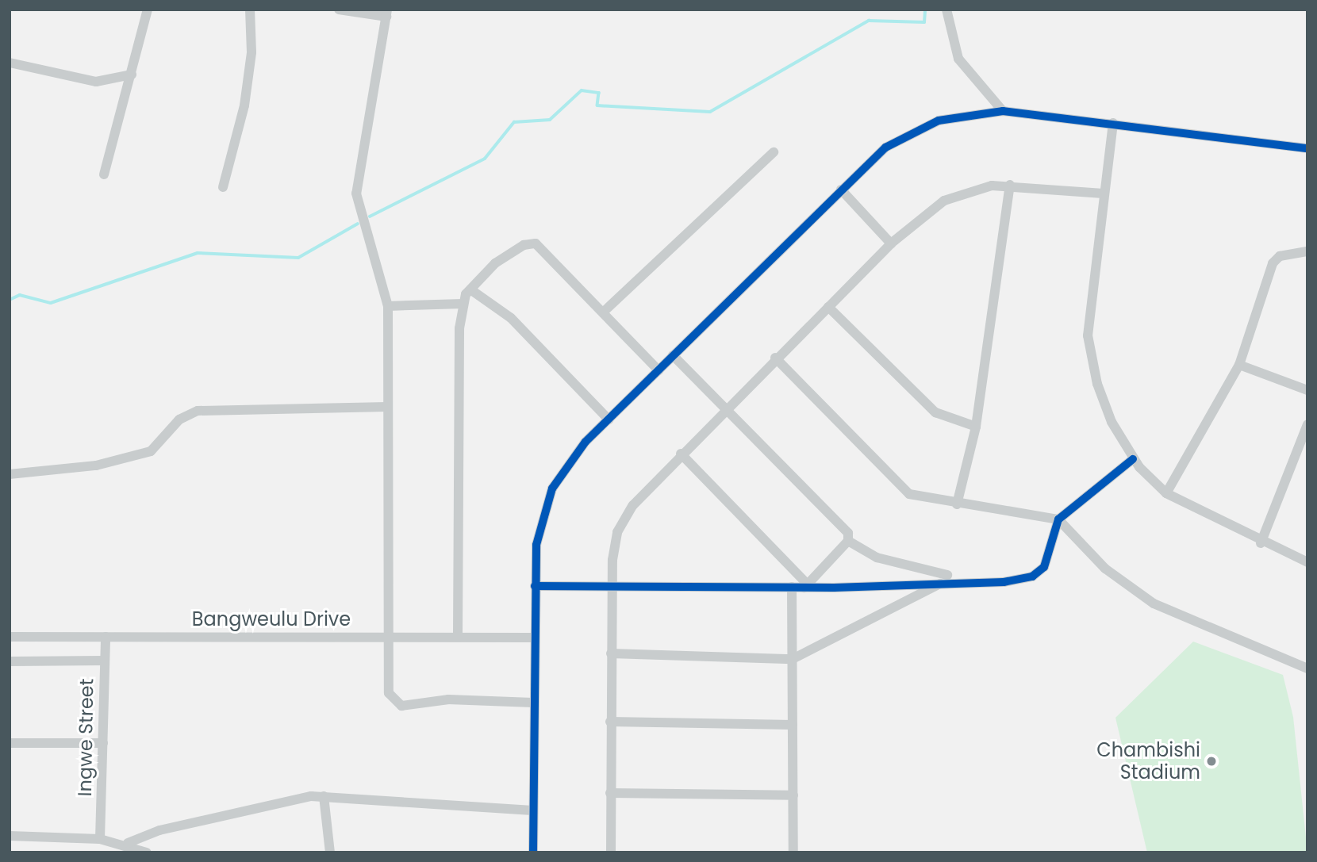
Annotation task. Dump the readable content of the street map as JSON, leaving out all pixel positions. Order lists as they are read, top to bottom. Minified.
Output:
{"streets":{"street":["Bangweulu Drive","Ingwe Street"]},"crossings":[["Bangweulu Drive","Ingwe Street"]],"places":["Chambishi Stadium"]}
